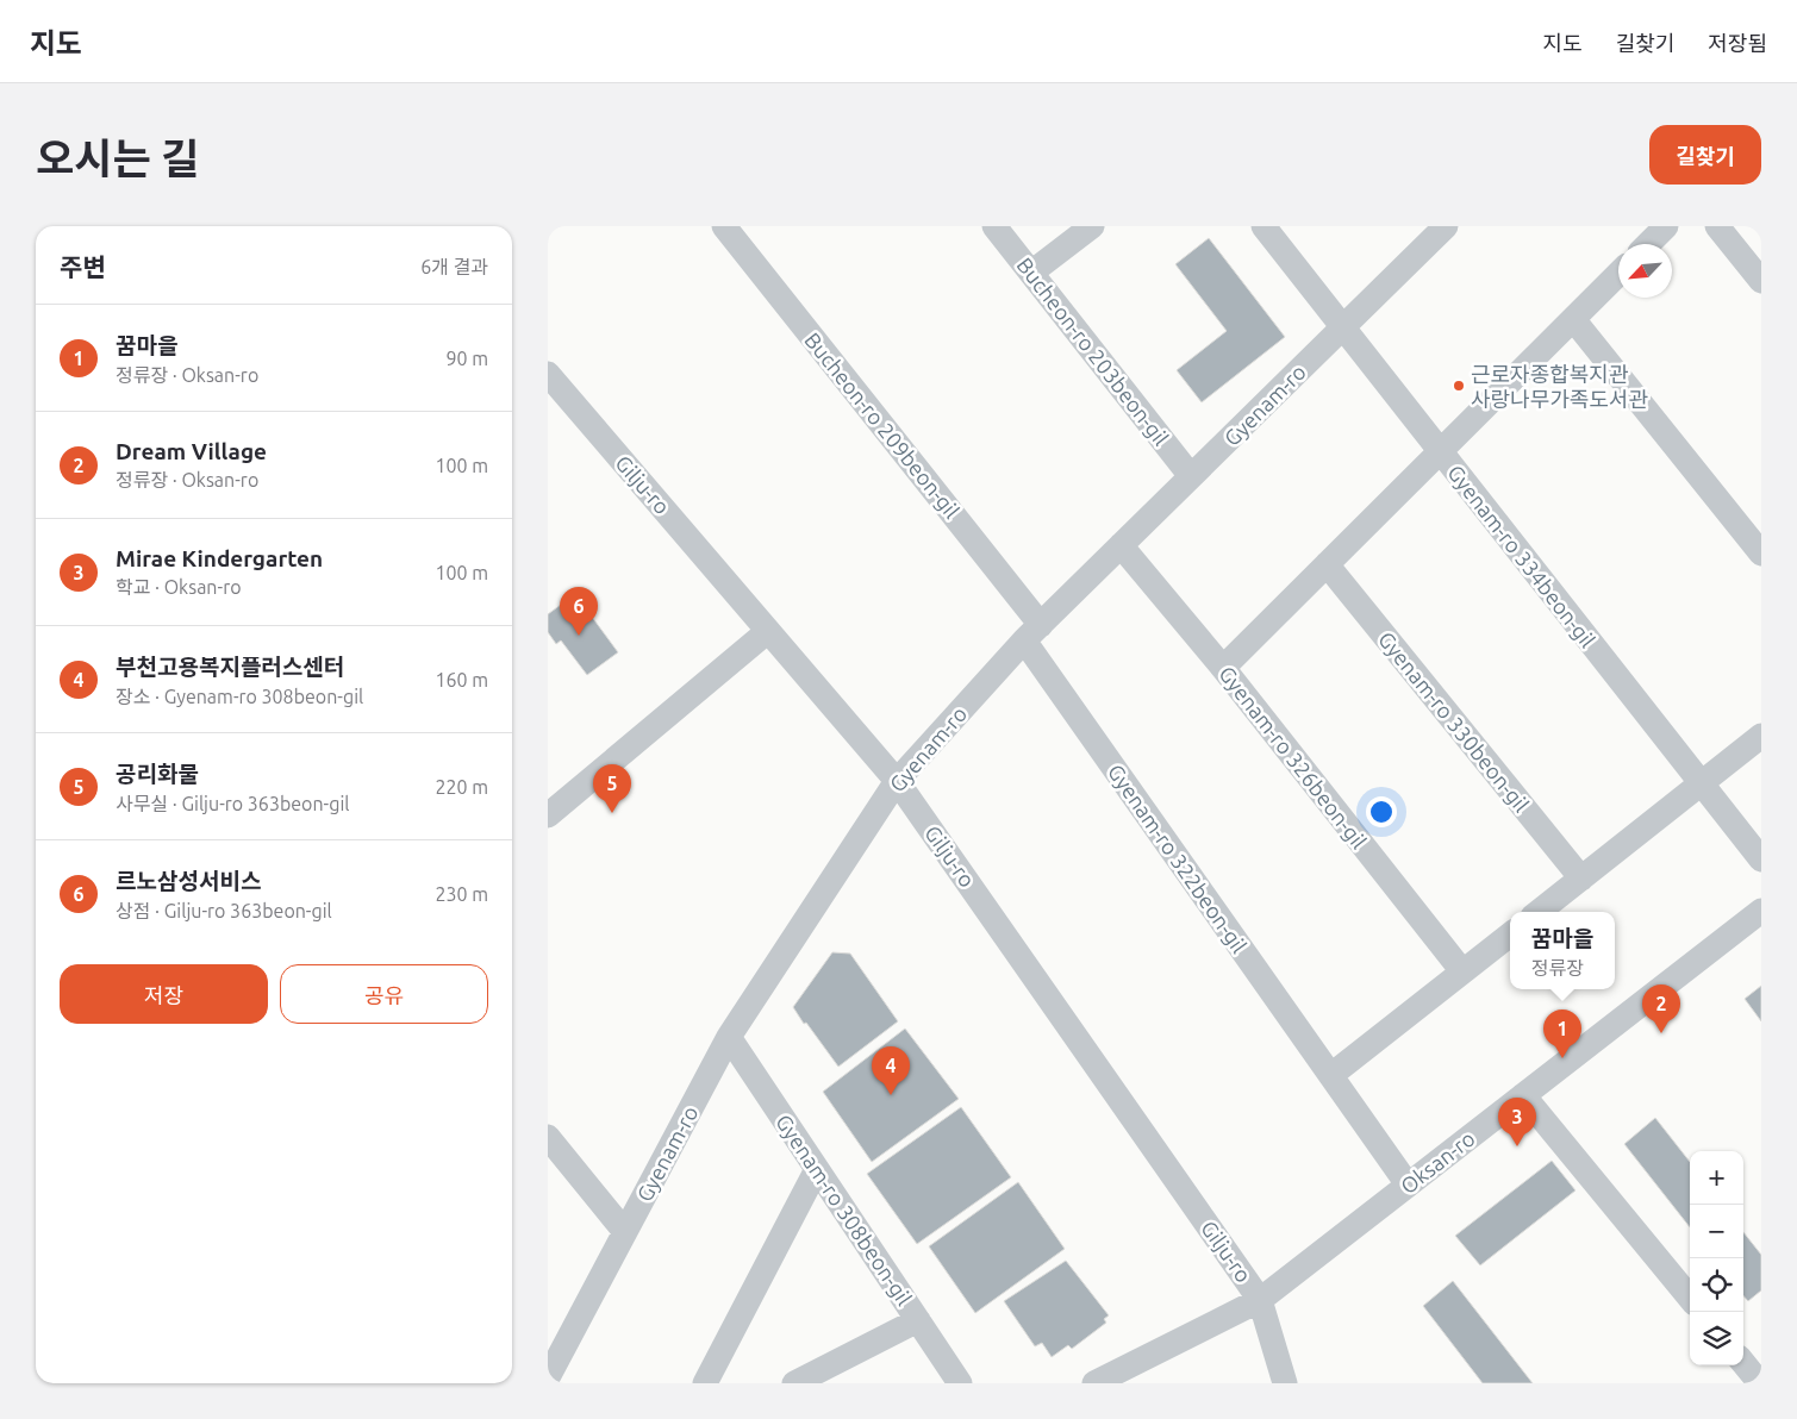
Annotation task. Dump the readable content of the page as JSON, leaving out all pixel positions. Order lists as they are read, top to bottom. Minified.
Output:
{"streets":{"street":["Bucheon-ro 203beon-gil","Gyenam-ro","Bucheon-ro 209beon-gil","Gilju-ro","Gyenam-ro 334beon-gil","Gyenam-ro 330beon-gil","Gyenam-ro 326beon-gil","Gyenam-ro 322beon-gil","Oksan-ro","Gyenam-ro 308beon-gil"]},"crossings":[["Bucheon-ro 203beon-gil","Gyenam-ro"],["Gyenam-ro","Bucheon-ro 209beon-gil"],["Gyenam-ro","Gilju-ro"],["Gyenam-ro","Gyenam-ro 334beon-gil"],["Gyenam-ro","Gyenam-ro 326beon-gil"],["Gyenam-ro","Gyenam-ro 322beon-gil"],["Gyenam-ro","Gyenam-ro 308beon-gil"],["Bucheon-ro 209beon-gil","Gyenam-ro 322beon-gil"],["Gilju-ro","Oksan-ro"],["Gyenam-ro 322beon-gil","Oksan-ro"]],"places":["근로자종합복지관 사랑나무가족도서관"],"north":"bottom left","page":{"header":"지도","nav":["지도","길찾기","저장됨"],"title":"오시는 길","buttons":["길찾기",["저장","공유"]],"heading":["주변","6개 결과"],"list":[{"mark":"1","name":"꿈마을","note":"정류장 · Oksan-ro","value":"90 m"},{"mark":"2","name":"Dream Village","note":"정류장 · Oksan-ro","value":"100 m"},{"mark":"3","name":"Mirae Kindergarten","note":"학교 · Oksan-ro","value":"100 m"},{"mark":"4","name":"부천고용복지플러스센터","note":"장소 · Gyenam-ro 308beon-gil","value":"160 m"},{"mark":"5","name":"공리화물","note":"사무실 · Gilju-ro 363beon-gil","value":"220 m"},{"mark":"6","name":"르노삼성서비스","note":"상점 · Gilju-ro 363beon-gil","value":"230 m"}],"pins":["6","5","2","1","4","3"],"popup":["꿈마을","정류장"],"map_buttons":["+","−"]}}
